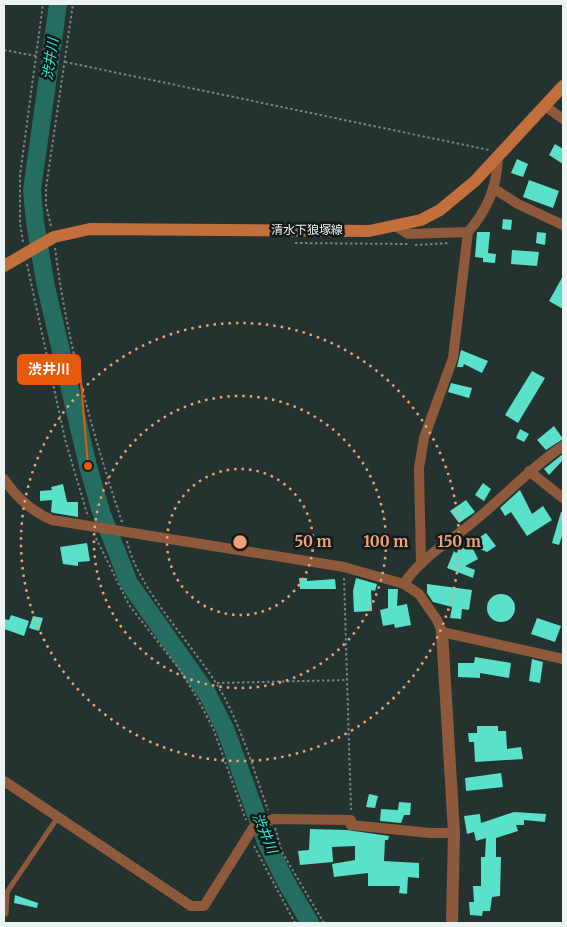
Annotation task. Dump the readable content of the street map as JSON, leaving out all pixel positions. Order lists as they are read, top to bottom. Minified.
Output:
{"streets":{"main road":["清水下狼塚線"]},"water":["渋井川"],"places":["渋井川"],"rings":["50 m","100 m","150 m"]}
